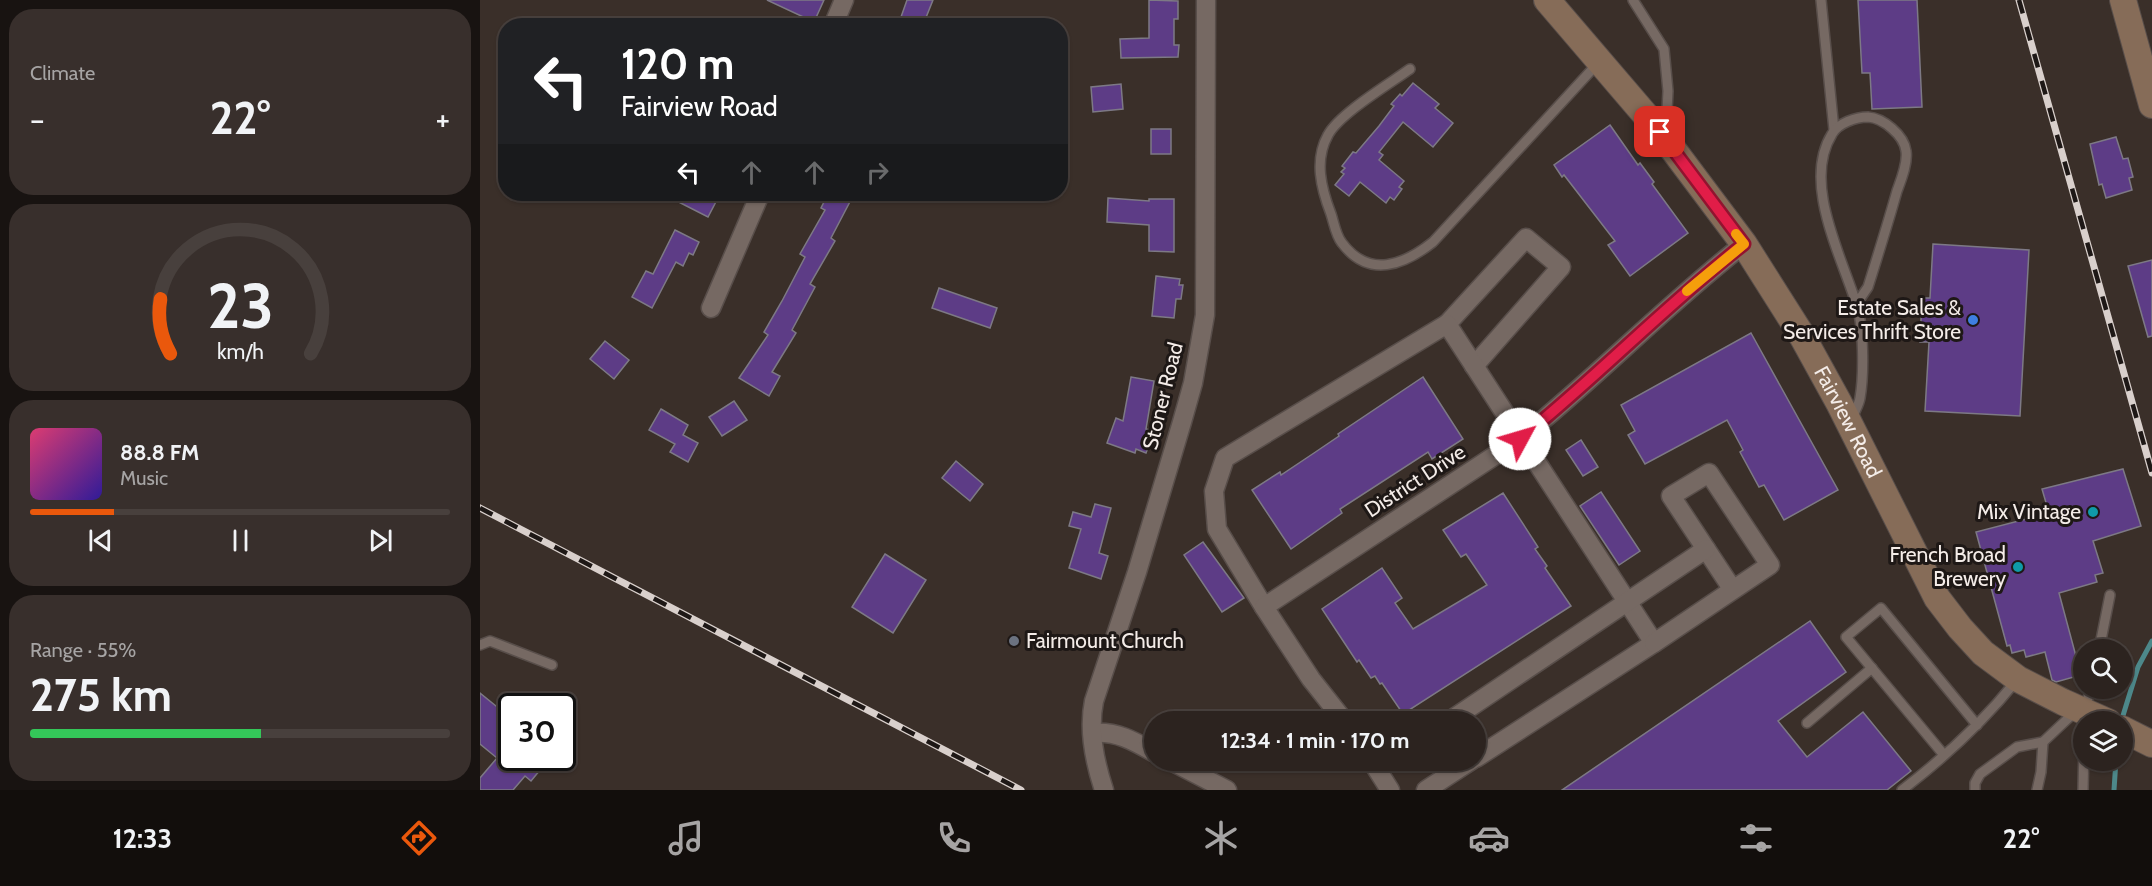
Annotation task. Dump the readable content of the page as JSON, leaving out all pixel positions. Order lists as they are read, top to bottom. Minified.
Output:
{"streets":{"main road":["Fairview Road"],"street":["Stoner Road","District Drive"]},"crossings":[["Fairview Road","District Drive"]],"places":["Estate Sales & Services Thrift Store","Mix Vintage","French Broad Brewery","Fairmount Church"],"page":{"tile":["Climate",["Range · 55%","275 km"]],"turn":["120 m","Fairview Road"],"heat":["−","22°","+"],"song":["88.8 FM","Music"],"limit":"30","trip":"12:34 · 1 min · 170 m","tabs":["12:33","22°"],"gauge":["23","km/h"]}}
